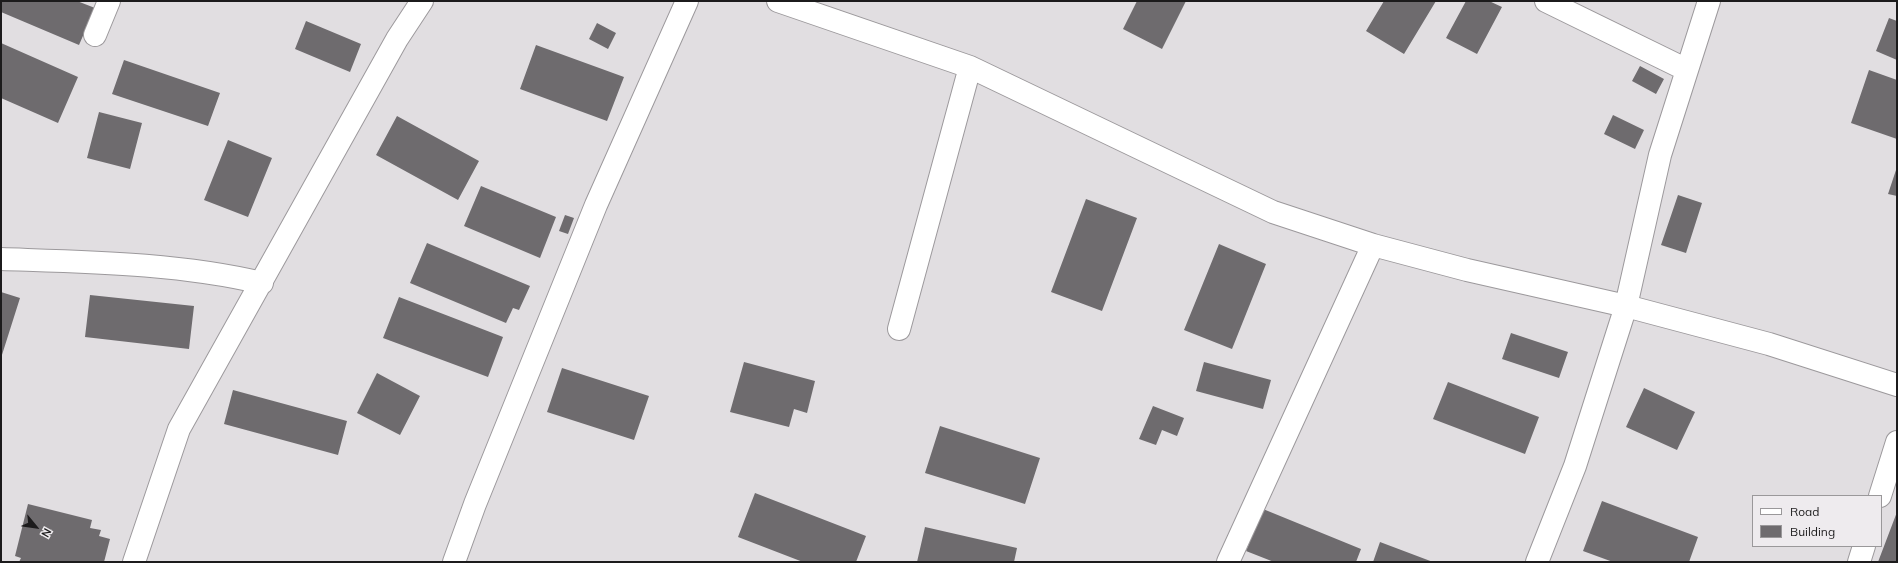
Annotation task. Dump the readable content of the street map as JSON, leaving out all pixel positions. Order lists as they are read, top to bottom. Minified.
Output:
{"legend":["Road","Building"],"north":"bottom right"}
